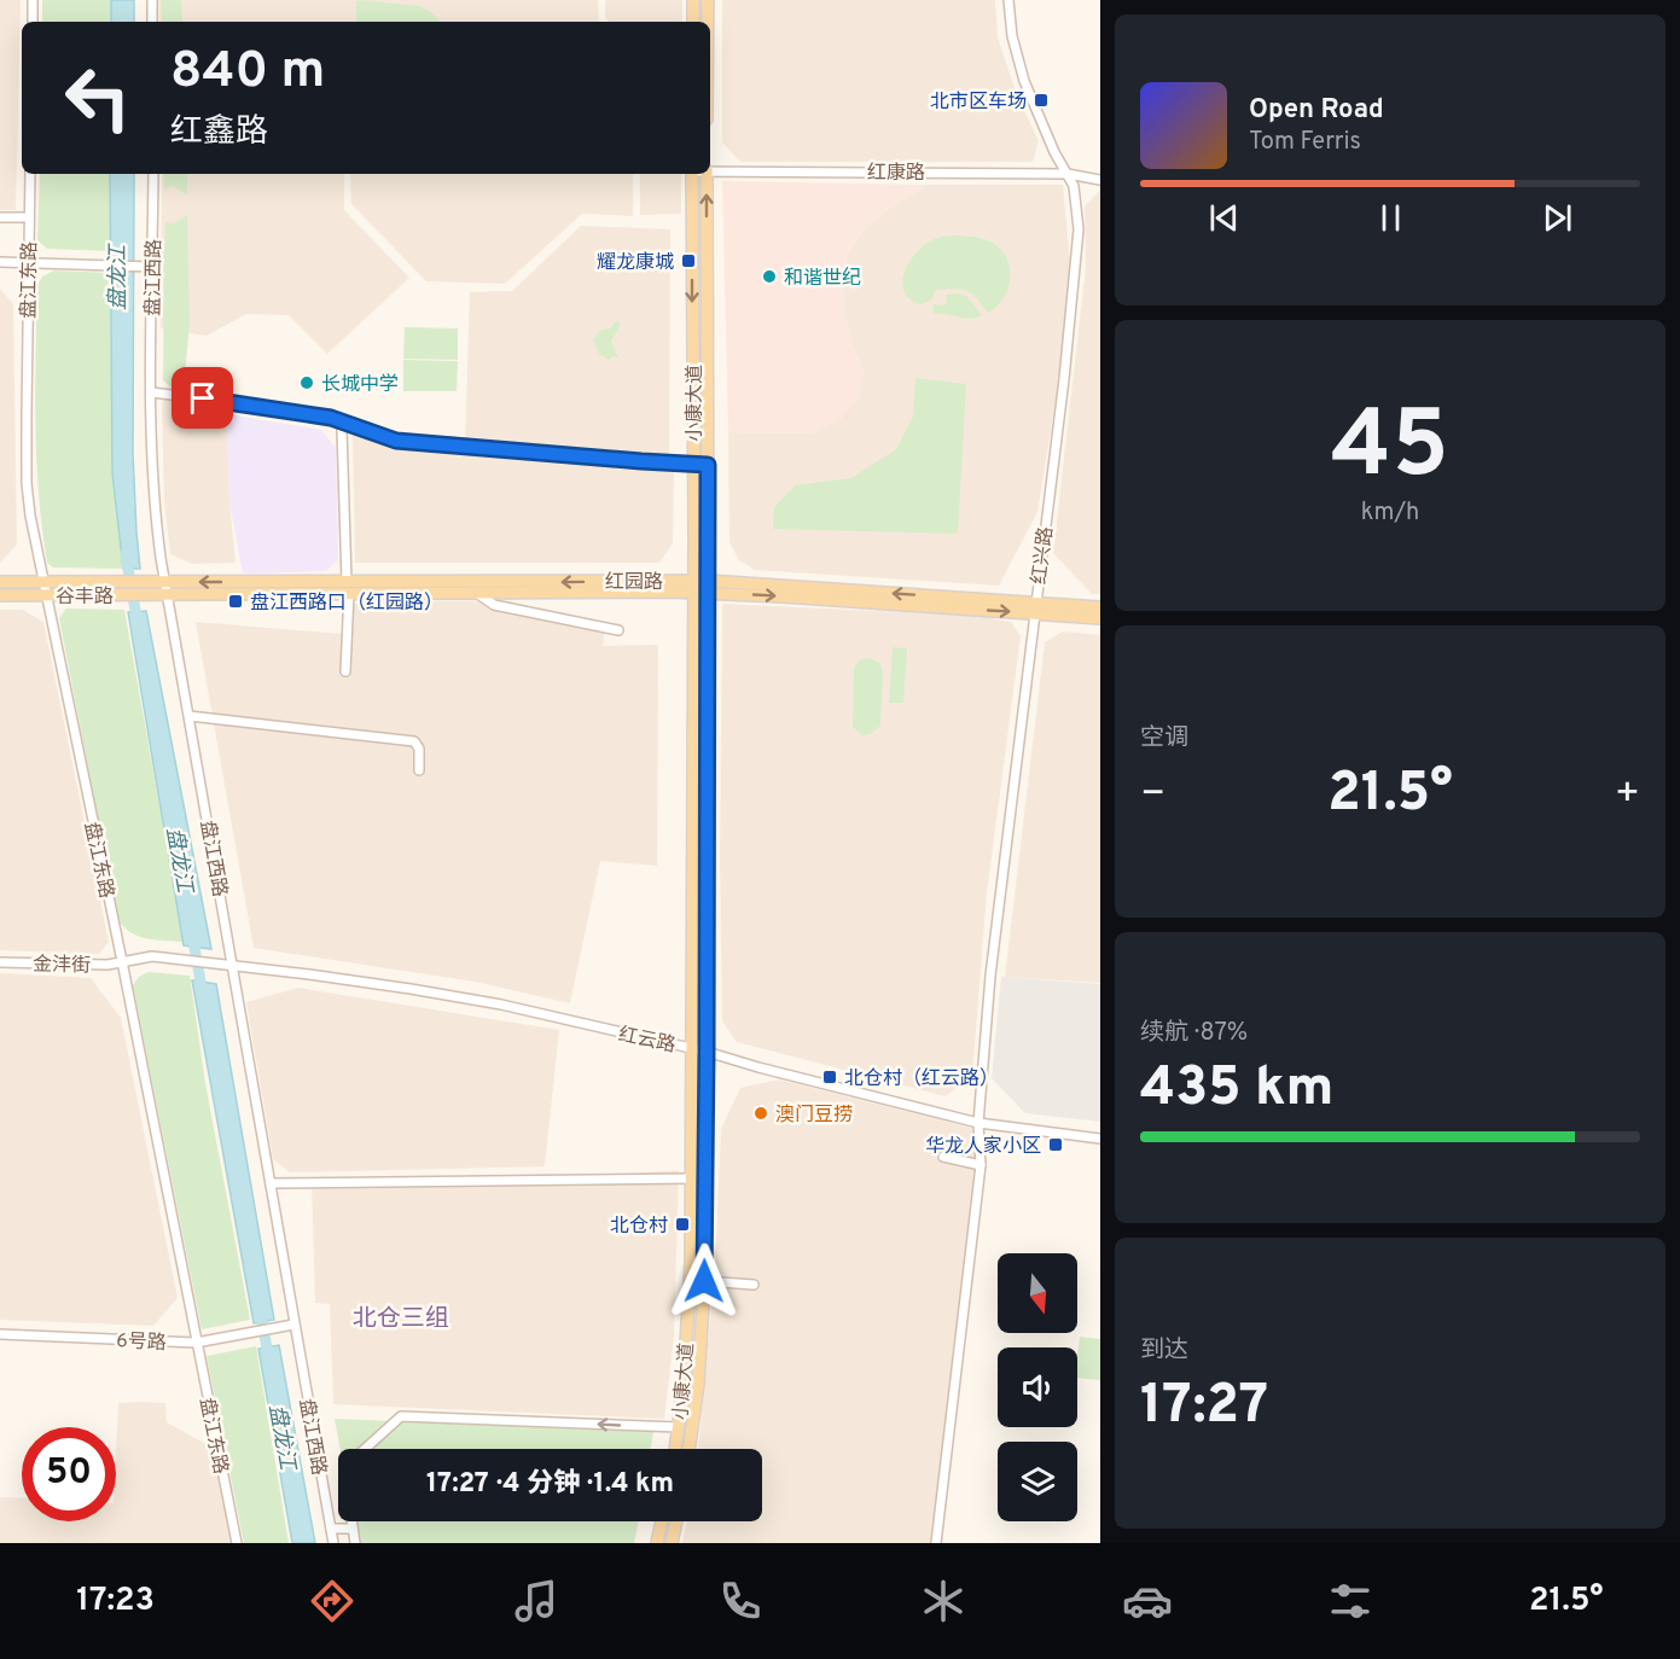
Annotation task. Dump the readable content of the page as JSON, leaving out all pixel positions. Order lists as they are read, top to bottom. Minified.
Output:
{"streets":{"main road":["小康大道","红园路","谷丰路"],"street":["红康路","盘江西路","盘江东路","红兴路","金沣街","红云路","6号路"]},"crossings":[["红康路","红兴路"],["盘江西路","红园路"],["盘江西路","谷丰路"],["盘江西路","红云路"],["盘江西路","6号路"],["盘江东路","谷丰路"],["盘江东路","金沣街"],["盘江东路","6号路"],["小康大道","红园路"],["小康大道","红云路"],["红兴路","红园路"],["红兴路","红云路"],["红园路","谷丰路"],["金沣街","红云路"]],"districts":["北仓三组"],"water":["盘龙江"],"places":{"transit":["北市区车场","耀龙康城","盘江西路口（红园路）","北仓村（红云路）","华龙人家小区","北仓村"],"other":["和谐世纪","长城中学","澳门豆捞"]},"north":"bottom","page":{"turn":["840 m","红鑫路"],"song":["Open Road","Tom Ferris"],"tile":[["45","km/h"],"空调",["续航 · 87%","435 km"],["到达","17:27"]],"heat":["−","21.5°","+"],"limit":"50","trip":"17:27 · 4 分钟 · 1.4 km","tabs":["17:23","21.5°"]}}
